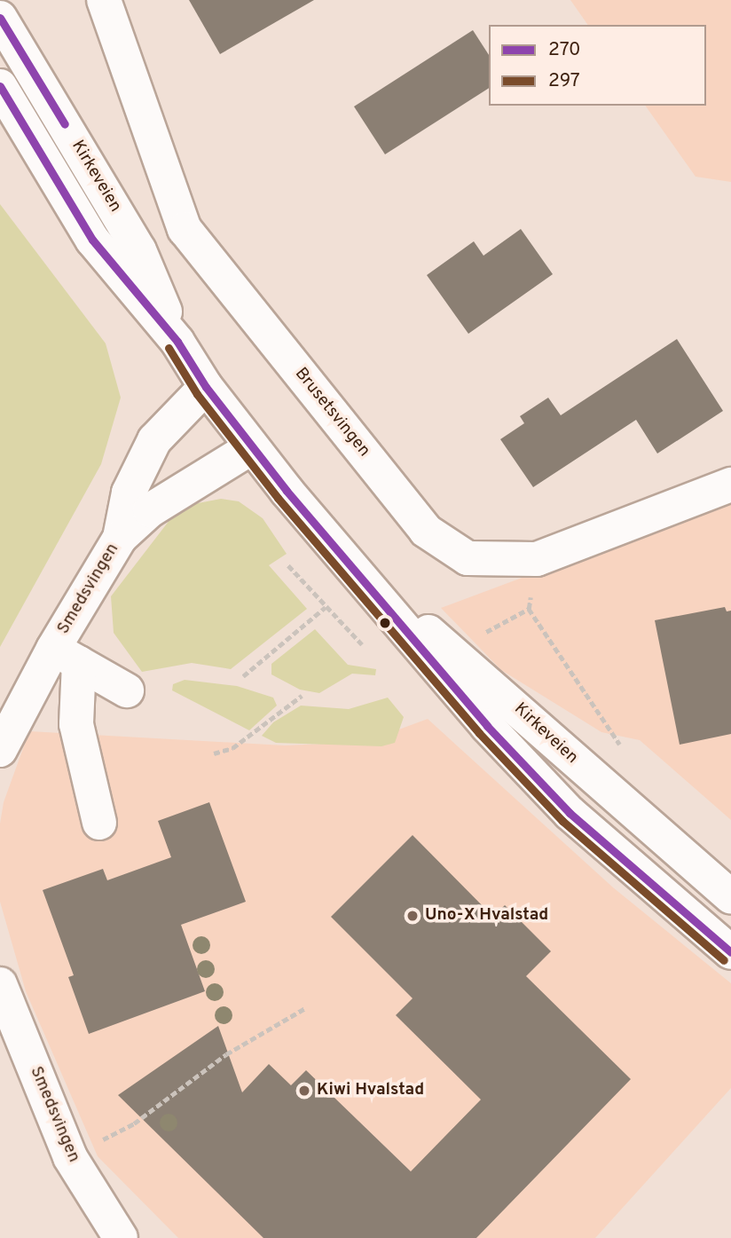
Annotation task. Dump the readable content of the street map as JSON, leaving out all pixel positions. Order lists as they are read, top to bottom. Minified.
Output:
{"streets":{"main road":["Kirkeveien","Brusetsvingen","Smedsvingen"]},"crossings":[["Kirkeveien","Smedsvingen"]],"places":["Uno-X Hvalstad","Kiwi Hvalstad"],"lines":["transit line 270","transit line 297"],"legend":["270","297"]}
